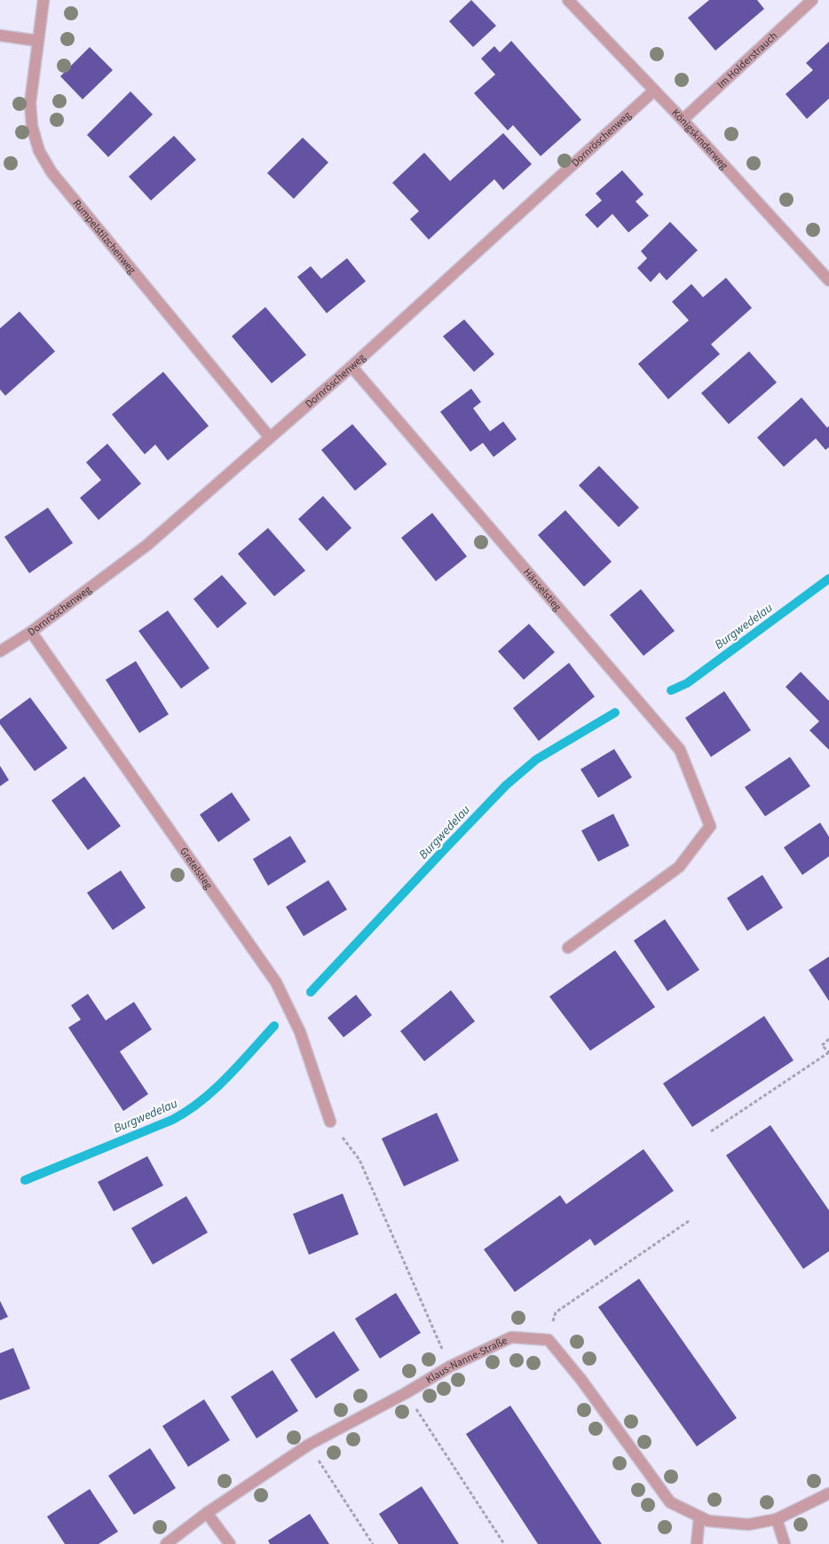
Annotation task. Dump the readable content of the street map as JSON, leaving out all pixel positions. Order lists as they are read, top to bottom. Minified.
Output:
{"streets":{"street":["Im Holderstrauch","Dornröschenweg","Königskinderweg","Rumpelstilzchenweg","Hänselstieg","Gretelstieg","Klaus-Nanne-Straße"]},"crossings":[["Im Holderstrauch","Königskinderweg"],["Dornröschenweg","Königskinderweg"],["Dornröschenweg","Rumpelstilzchenweg"],["Dornröschenweg","Hänselstieg"],["Dornröschenweg","Gretelstieg"]],"water":["Burgwedelau"]}
